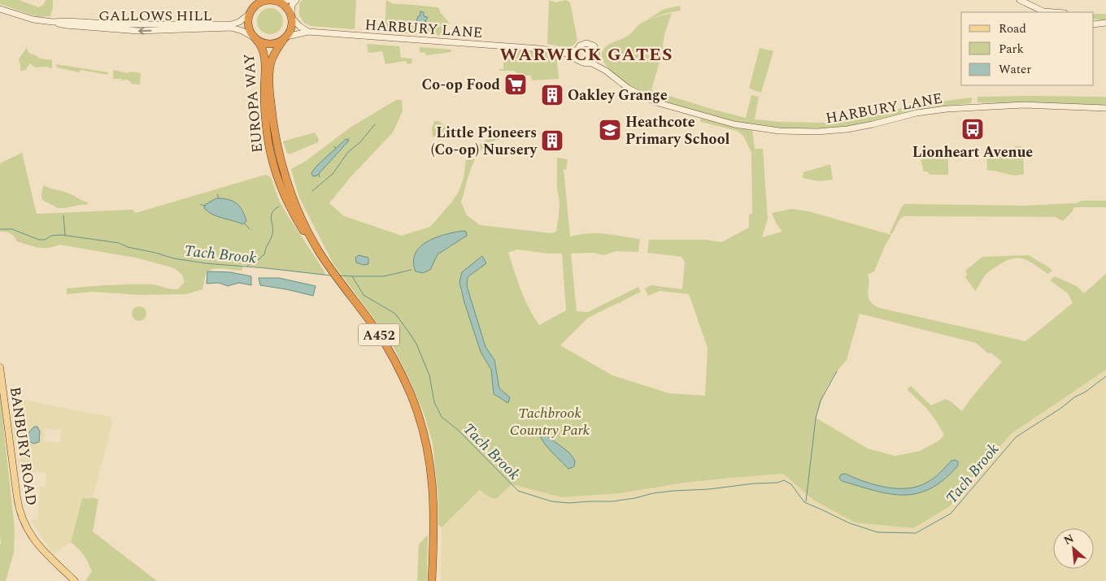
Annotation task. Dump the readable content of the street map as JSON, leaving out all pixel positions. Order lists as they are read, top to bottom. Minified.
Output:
{"streets":{"highway":["EUROPA WAY","A452"],"main road":["BANBURY ROAD"],"street":["GALLOWS HILL","HARBURY LANE"]},"crossings":[["GALLOWS HILL","HARBURY LANE"],["GALLOWS HILL","EUROPA WAY"],["HARBURY LANE","EUROPA WAY"]],"districts":["WARWICK GATES"],"water":["Tach Brook"],"parks":["Tachbrook Country Park"],"places":{"supermarket":["Co-op Food"],"building":["Oakley Grange","Little Pioneers (Co-op) Nursery"],"bus stop":["Lionheart Avenue"],"school or university":["Heathcote Primary School"]},"legend":["Road","Park","Water"],"north":"top left"}
